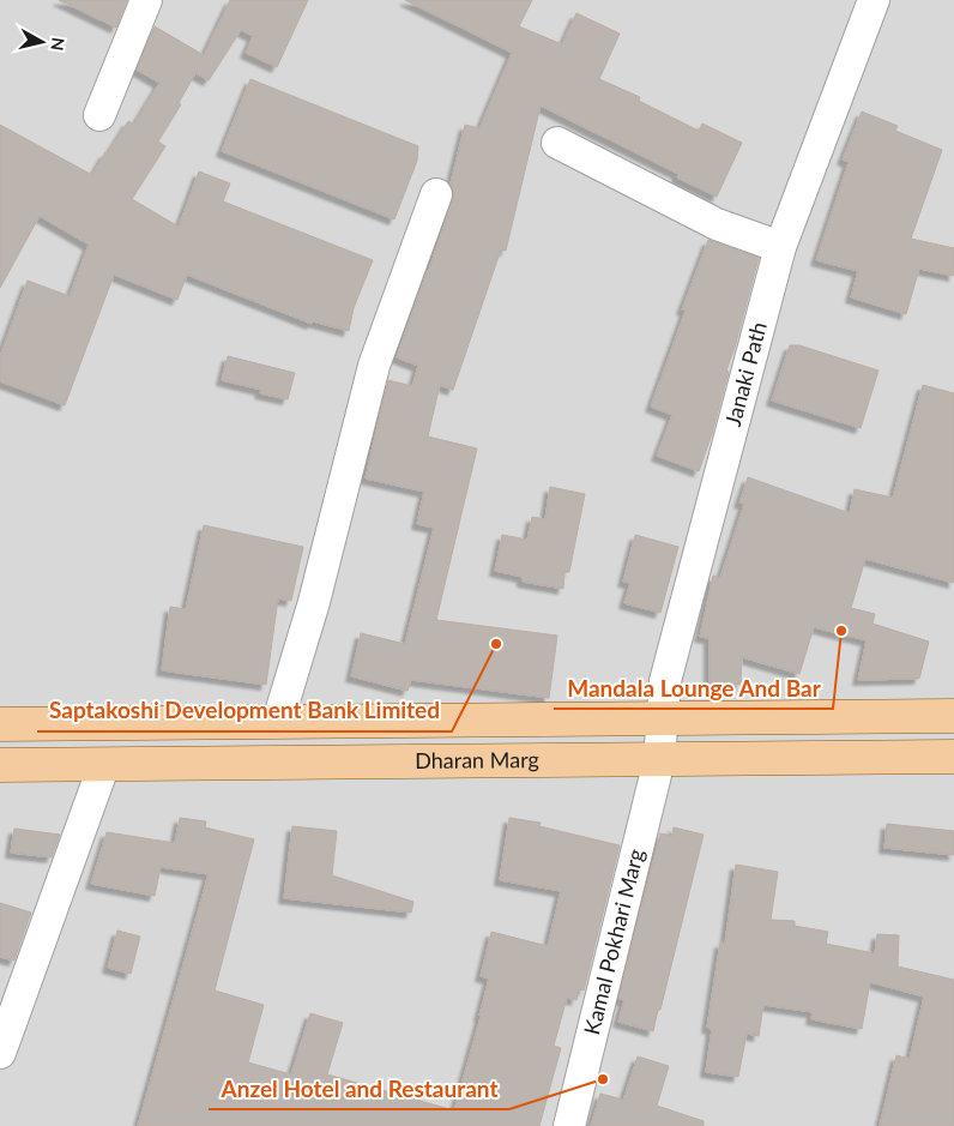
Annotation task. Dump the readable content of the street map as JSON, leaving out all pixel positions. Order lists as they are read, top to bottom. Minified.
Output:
{"streets":{"main road":["Dharan Marg"],"street":["Janaki Path","Kamal Pokhari Marg"]},"crossings":[["Janaki Path","Dharan Marg"],["Janaki Path","Kamal Pokhari Marg"],["Dharan Marg","Kamal Pokhari Marg"]],"places":["Mandala Lounge And Bar","Saptakoshi Development Bank Limited","Anzel Hotel and Restaurant"],"north":"right"}
